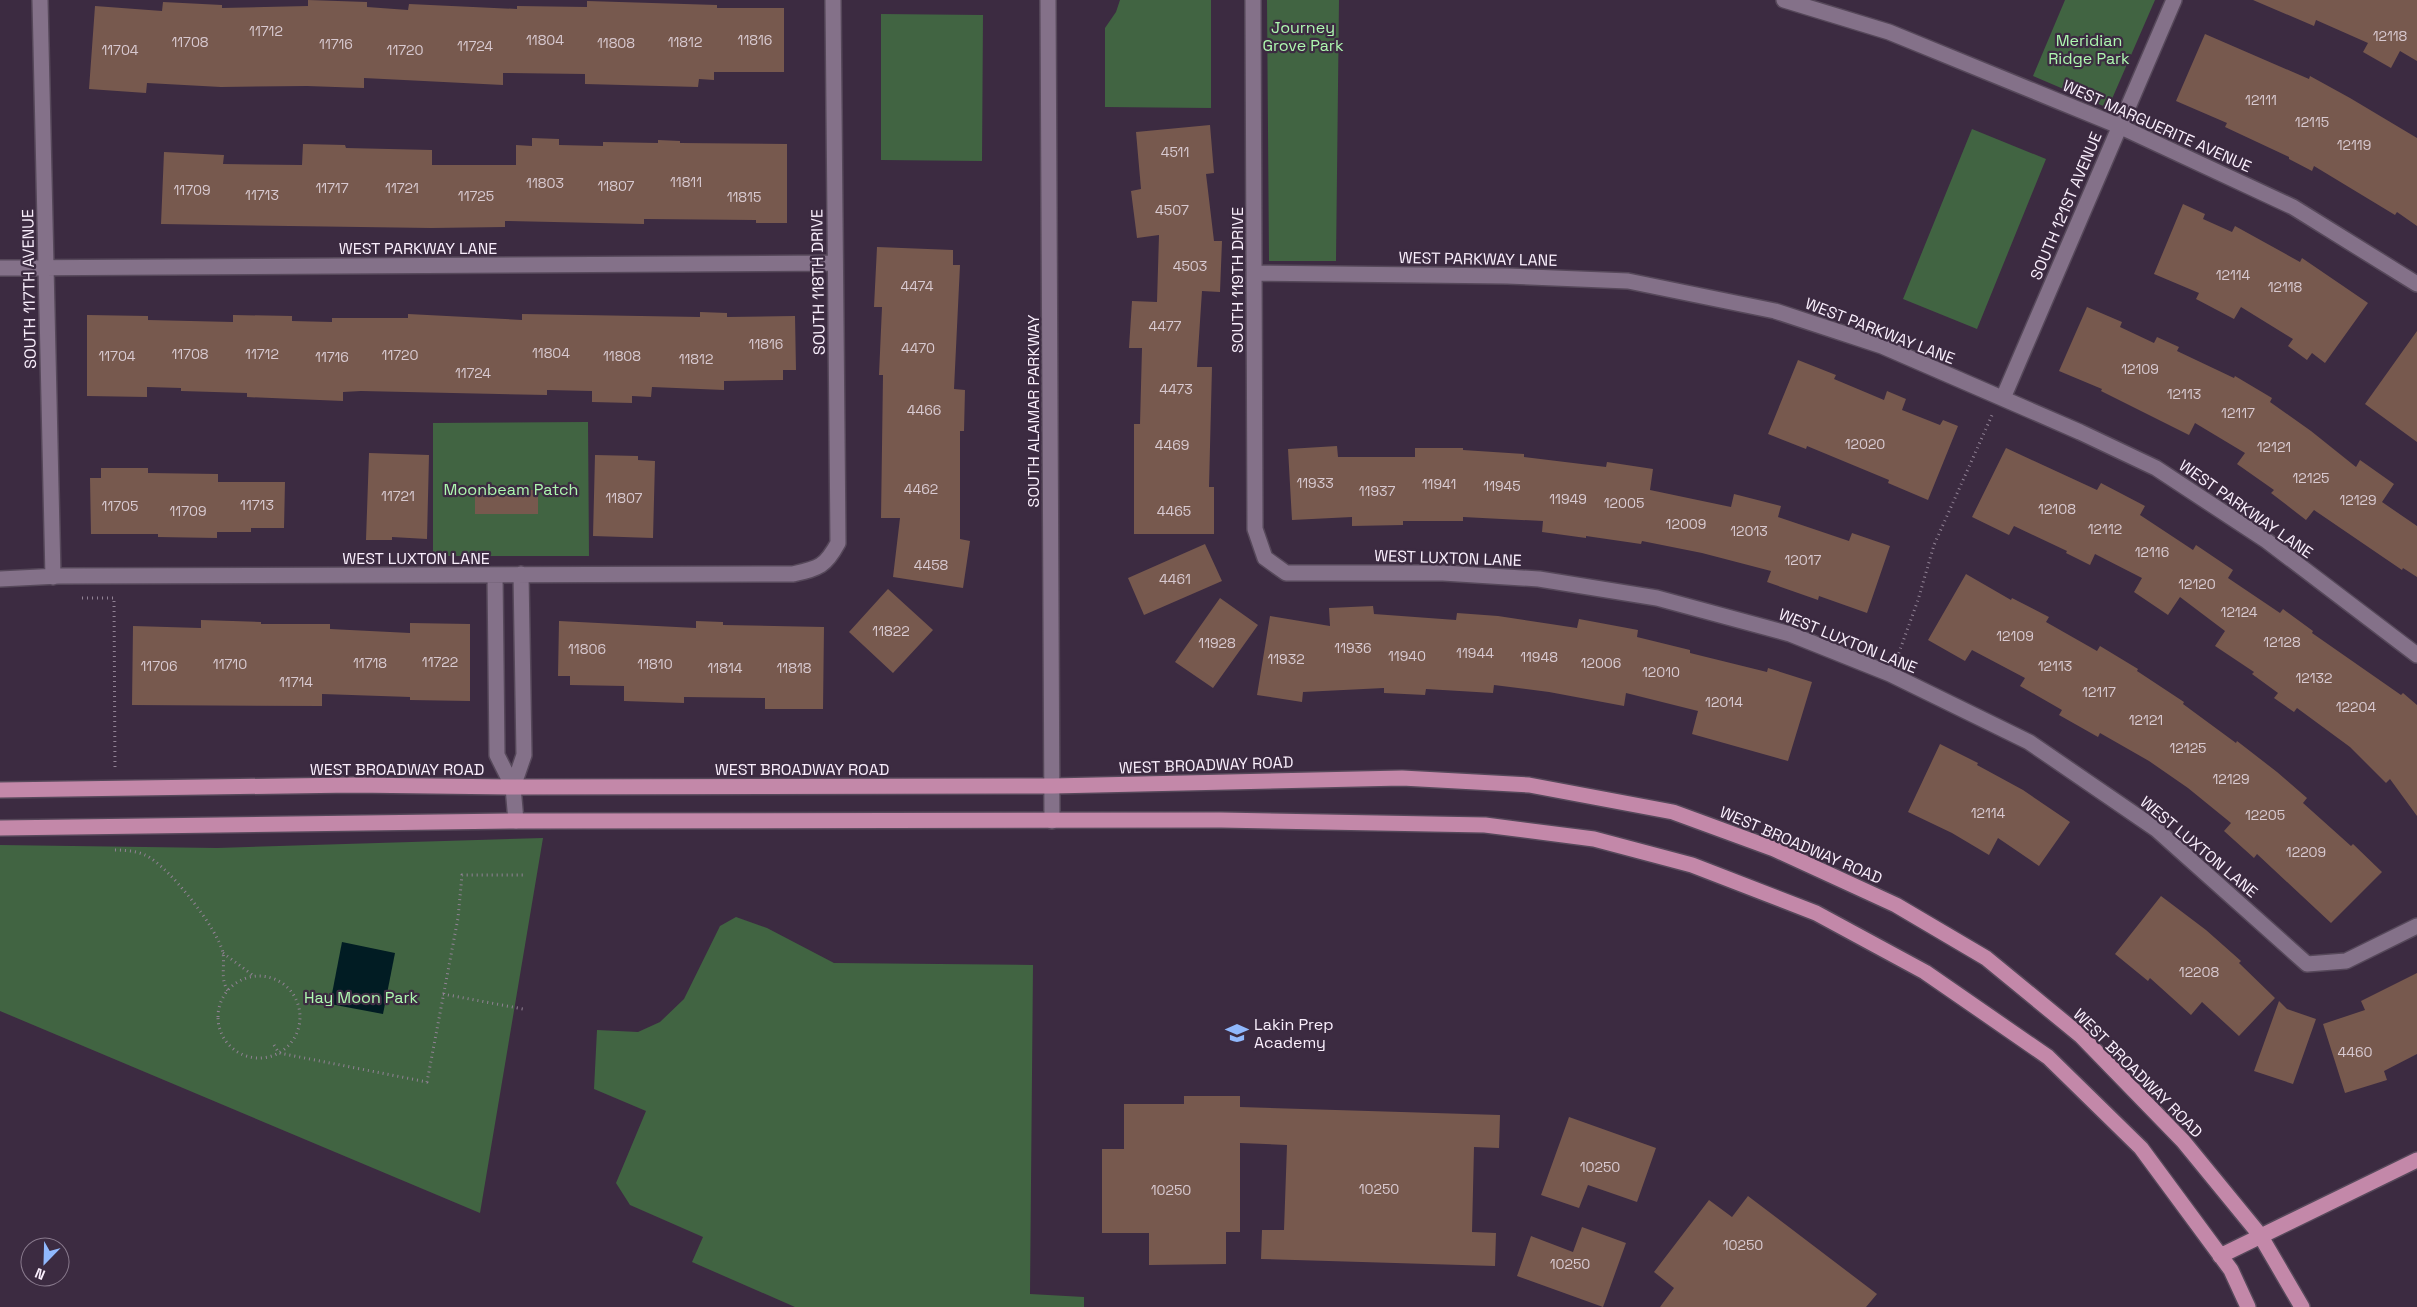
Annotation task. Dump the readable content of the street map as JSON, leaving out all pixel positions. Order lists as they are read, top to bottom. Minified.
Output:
{"streets":{"main road":["WEST BROADWAY ROAD"],"street":["WEST MARGUERITE AVENUE","SOUTH 121ST AVENUE","WEST PARKWAY LANE","SOUTH 119TH DRIVE","SOUTH 118TH DRIVE","SOUTH 117TH AVENUE","SOUTH ALAMAR PARKWAY","WEST LUXTON LANE"]},"crossings":[["WEST MARGUERITE AVENUE","SOUTH 121ST AVENUE"],["SOUTH 121ST AVENUE","WEST PARKWAY LANE"],["WEST PARKWAY LANE","SOUTH 119TH DRIVE"],["WEST PARKWAY LANE","SOUTH 118TH DRIVE"],["WEST PARKWAY LANE","SOUTH 117TH AVENUE"],["SOUTH 119TH DRIVE","WEST LUXTON LANE"],["SOUTH 118TH DRIVE","WEST LUXTON LANE"],["SOUTH 117TH AVENUE","WEST LUXTON LANE"],["SOUTH ALAMAR PARKWAY","WEST BROADWAY ROAD"]],"parks":["Journey Grove Park","Meridian Ridge Park","Moonbeam Patch","Hay Moon Park"],"places":{"school or university":["Lakin Prep Academy"]},"house_numbers":["11712","12118","11804","11816","11708","11812","11808","11716","11724","11704","11720","12111","12115","12119","4511","11811","11803","11807","11717","11721","11709","11713","11725","11815","4507","4503","12114","4474","12118","4477","11816","4470","11804","11708","11712","11720","11704","11808","11716","11812","12109","11724","4473","12113","4466","12117","12020","4469","12121","12125","11933","11941","11945","4462","11937","11721","11807","11949","12129","12005","11713","11705","12108","11709","4465","12009","12112","12013","12116","12017","4458","4461","12120","12124","11822","12109","12128","11928","11936","11806","11944","11940","11948","11932","11722","11718","12006","11710","11810","11706","12113","11814","11818","12010","12132","11714","12117","12014","12204","12121","12125","12129","12114","12205","12209","12208","4460","10250","10250","10250","10250","10250"],"north":"bottom left"}
